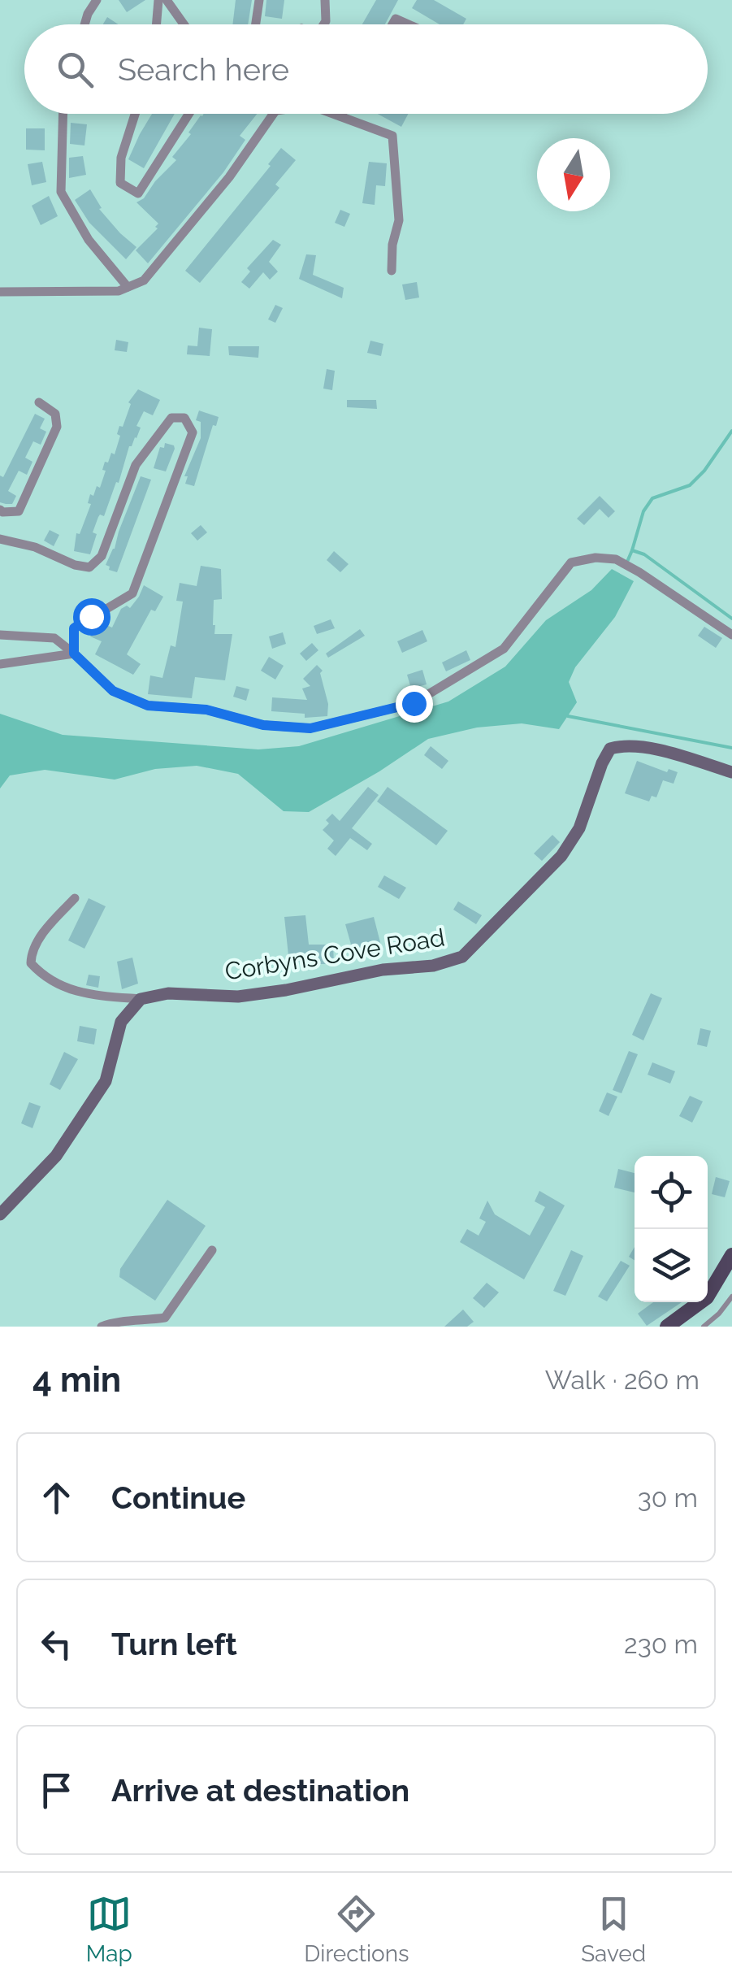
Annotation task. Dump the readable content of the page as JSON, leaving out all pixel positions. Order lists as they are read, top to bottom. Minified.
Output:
{"streets":{"main road":["Corbyns Cove Road"]},"north":"bottom","page":{"search":"Search here","heading":["4 min","Walk · 260 m"],"list":[["Continue","30 m"],["Turn left","230 m"],"Arrive at destination"],"nav":["Map","Directions","Saved"]}}
